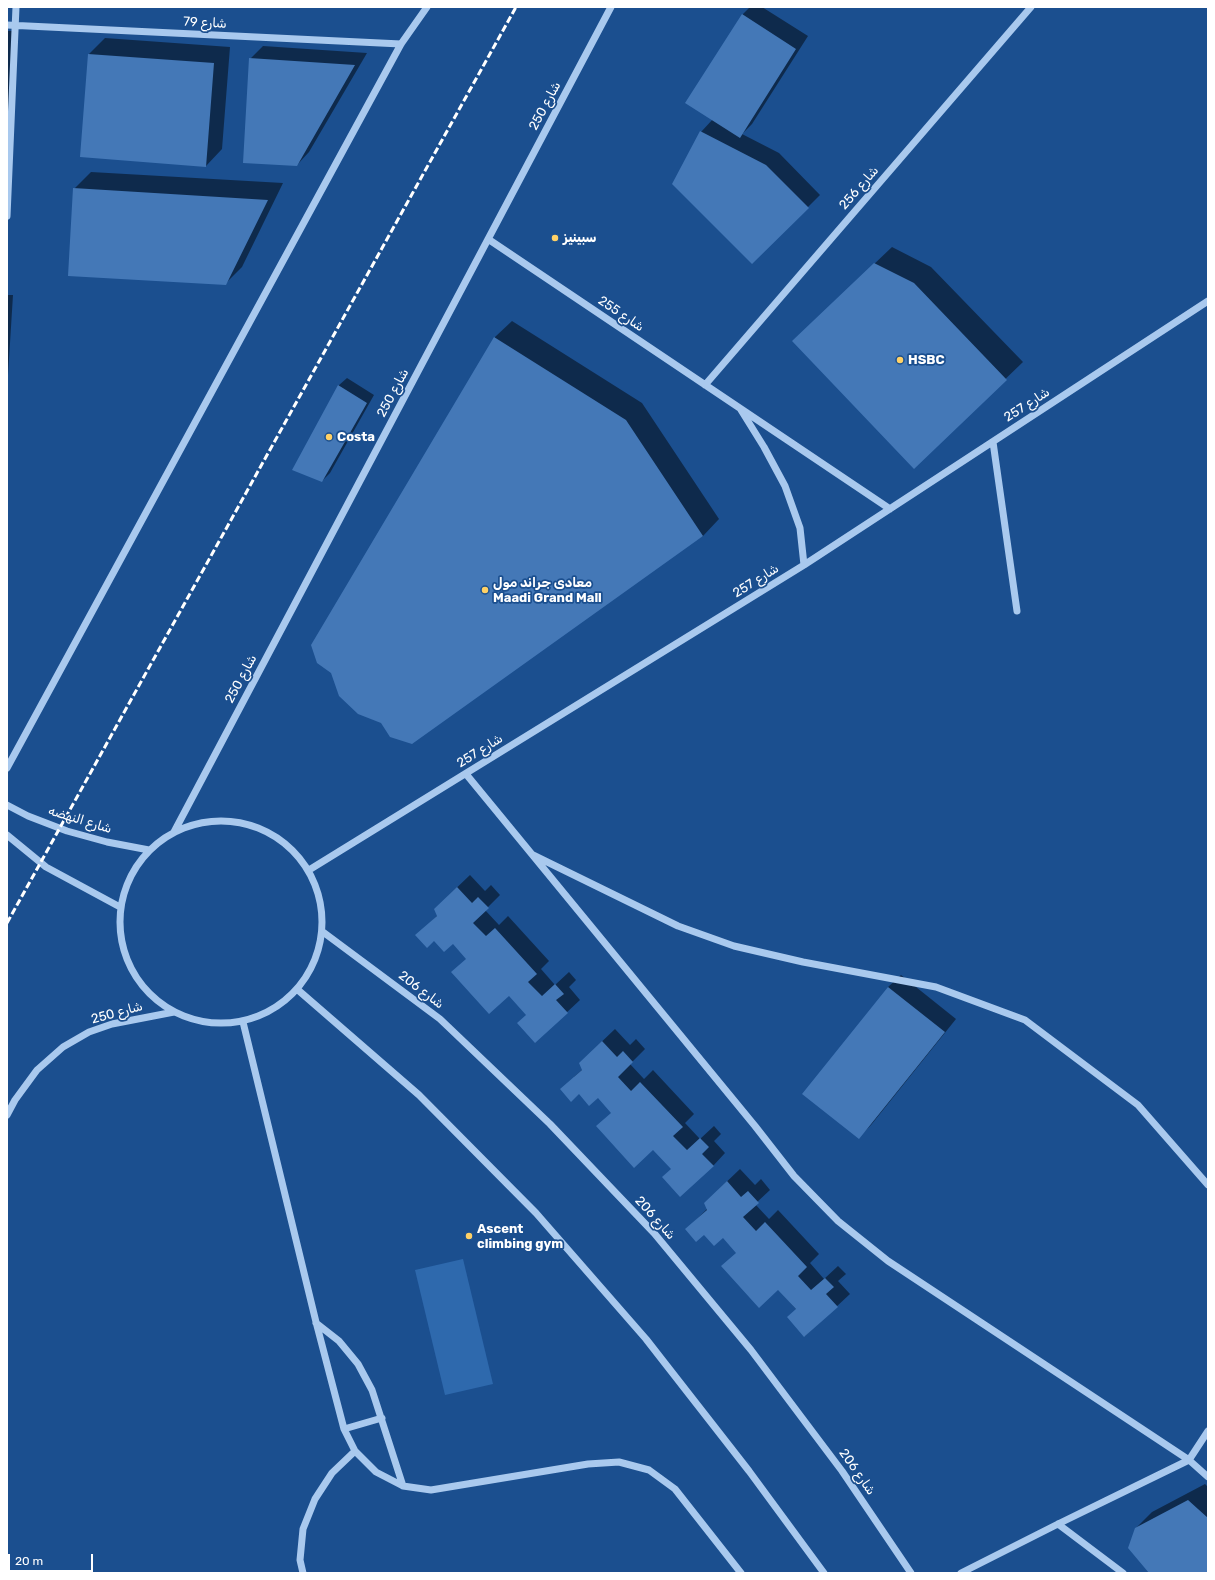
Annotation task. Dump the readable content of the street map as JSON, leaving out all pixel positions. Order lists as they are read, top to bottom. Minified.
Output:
{"streets":{"street":["شارع 79","شارع 250","شارع 256","شارع 255","شارع 257","شارع النهضه","شارع 206"]},"crossings":[["شارع 250","شارع 255"],["شارع 256","شارع 255"],["شارع 255","شارع 257"]],"places":["سبينيز","HSBC","Costa","معادى جراند مول Maadi Grand Mall","Ascent climbing gym"],"scale_bar":"20 m"}
